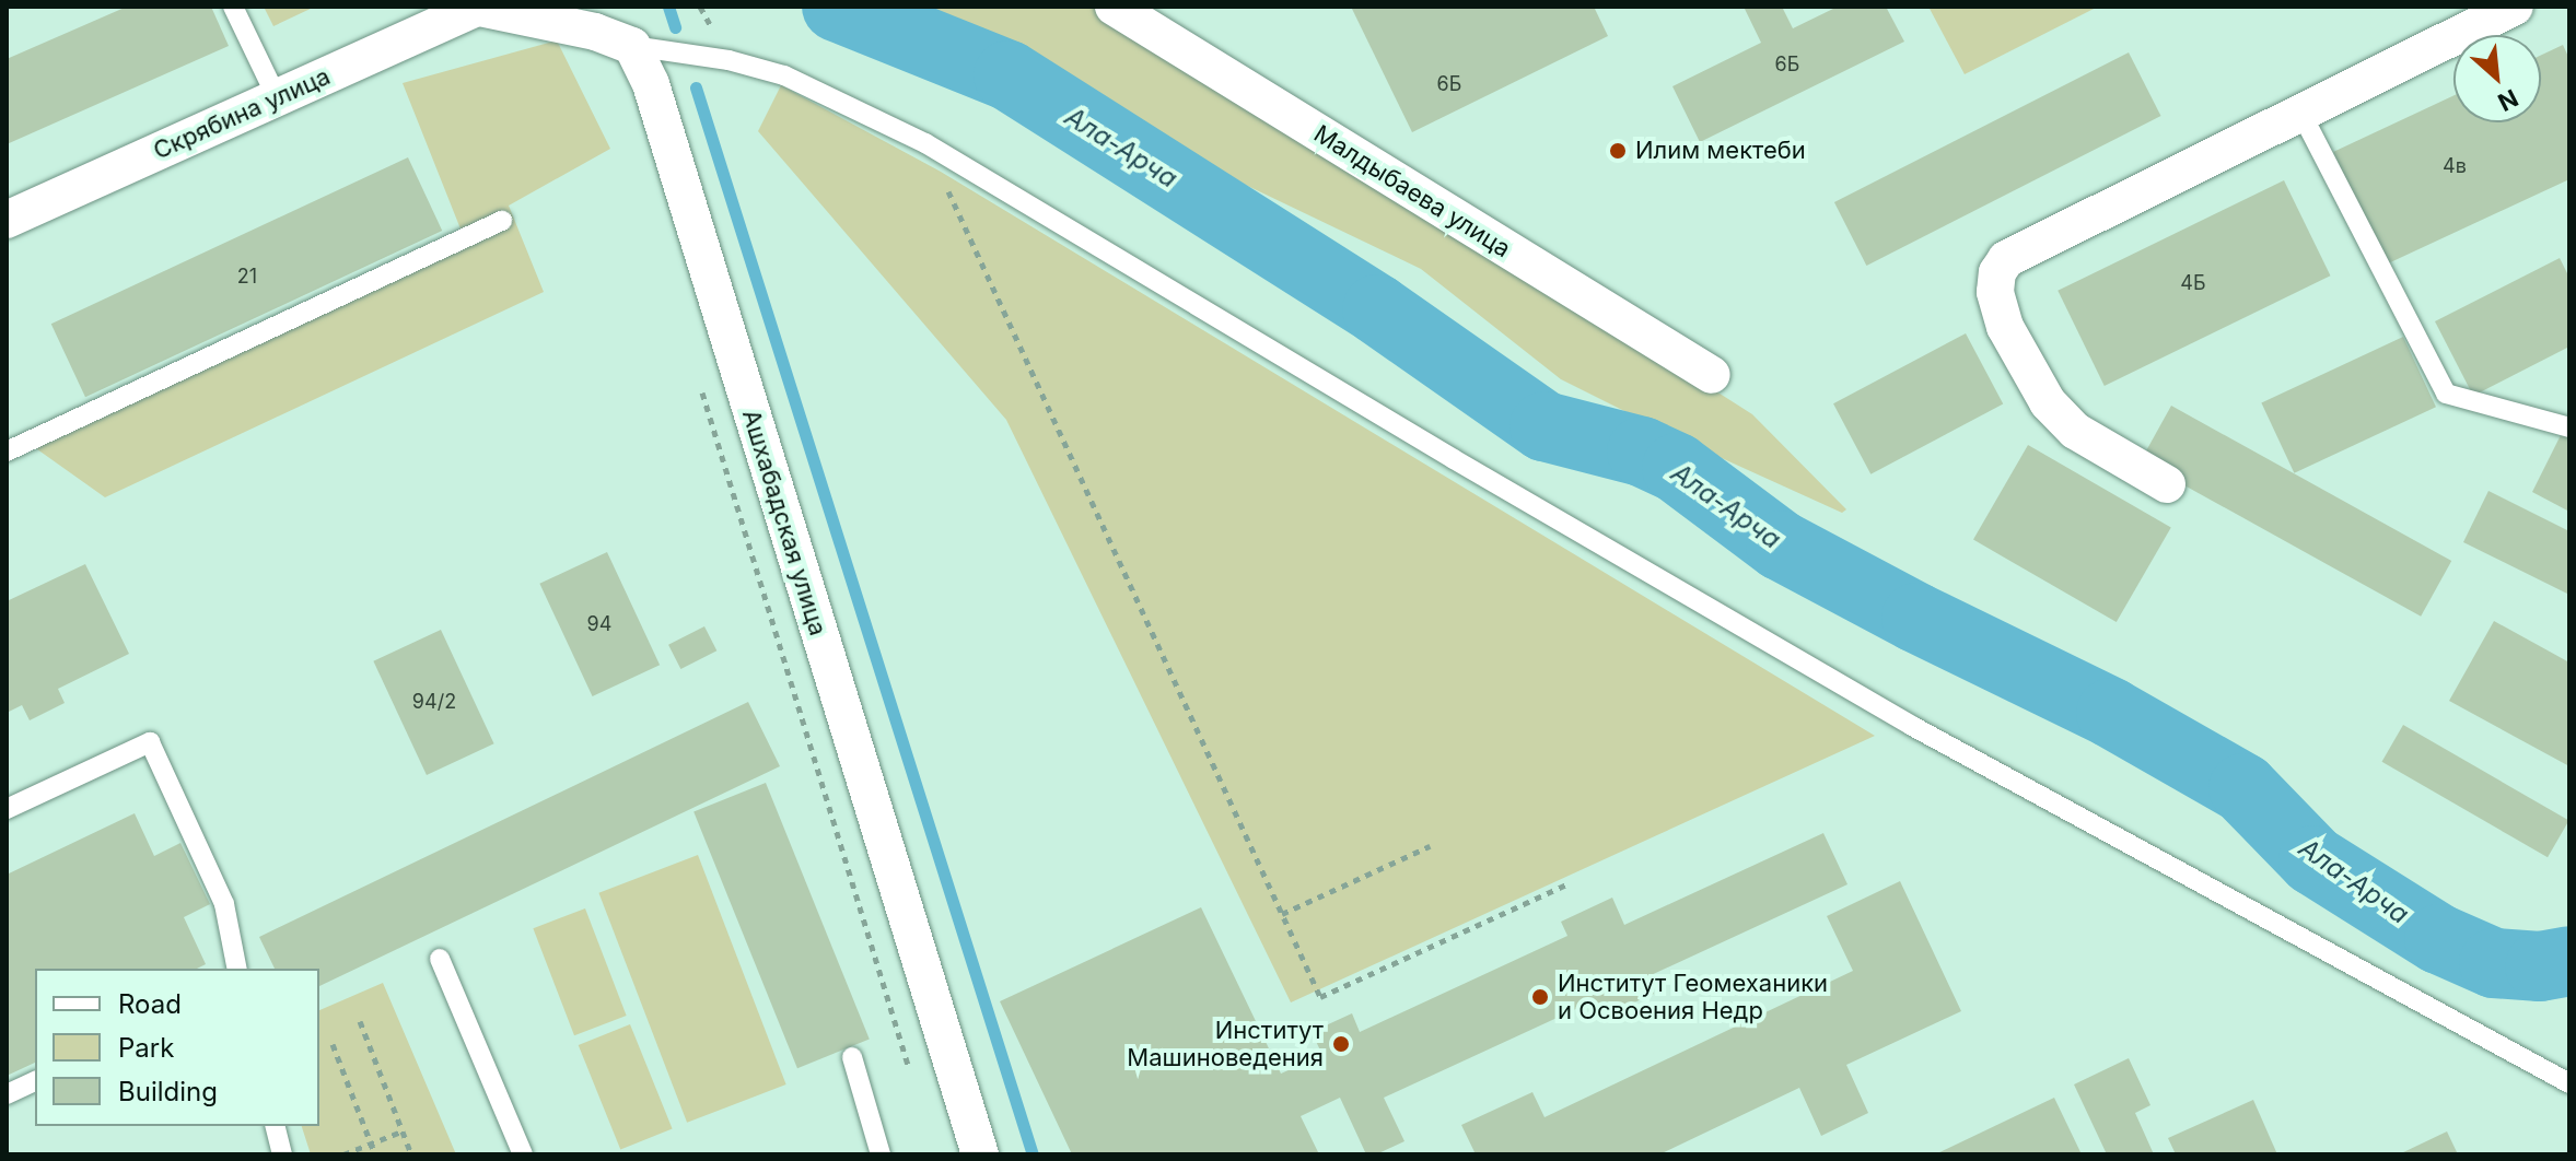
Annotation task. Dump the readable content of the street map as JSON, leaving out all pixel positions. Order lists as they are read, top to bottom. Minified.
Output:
{"streets":{"street":["Скрябина улица","Малдыбаева улица","Ашхабадская улица"]},"water":["Ала-Арча"],"places":["Илим мектеби","Институт Геомеханики и Освоения Недр","Институт Машиноведения"],"house_numbers":["6Б","6Б","4в","21","4Б","94","94/2"],"legend":["Road","Park","Building"],"north":"bottom right"}
